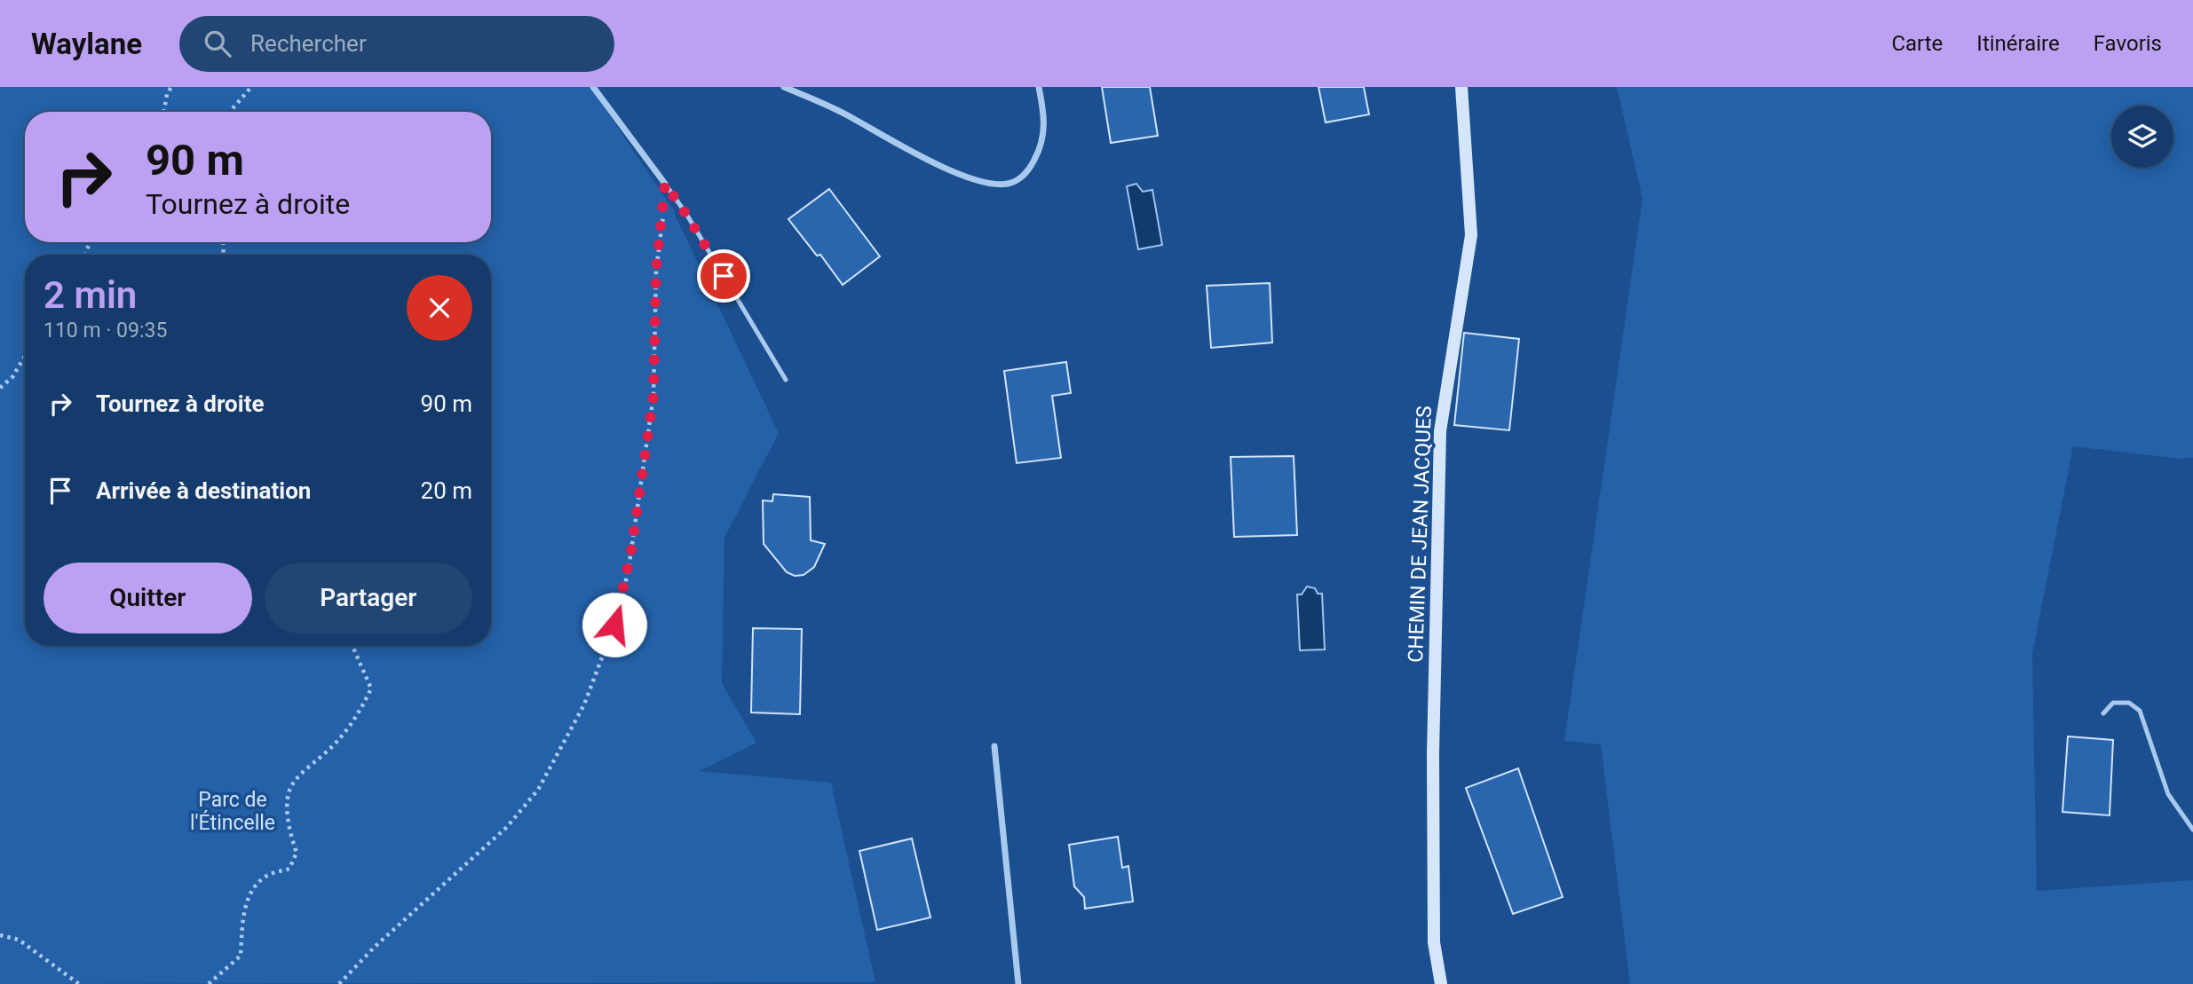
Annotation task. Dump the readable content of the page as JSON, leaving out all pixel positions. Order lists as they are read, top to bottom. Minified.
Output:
{"streets":{"street":["CHEMIN DE JEAN JACQUES"]},"parks":["Parc de l'Étincelle"],"page":{"header":"Waylane","search":"Rechercher","nav":["Carte","Itinéraire","Favoris"],"turn":["90 m","Tournez à droite"],"heading":["2 min","110 m · 09:35"],"list":[{"name":"Tournez à droite","value":"90 m"},{"name":"Arrivée à destination","value":"20 m"}],"buttons":["Quitter","Partager"]}}
